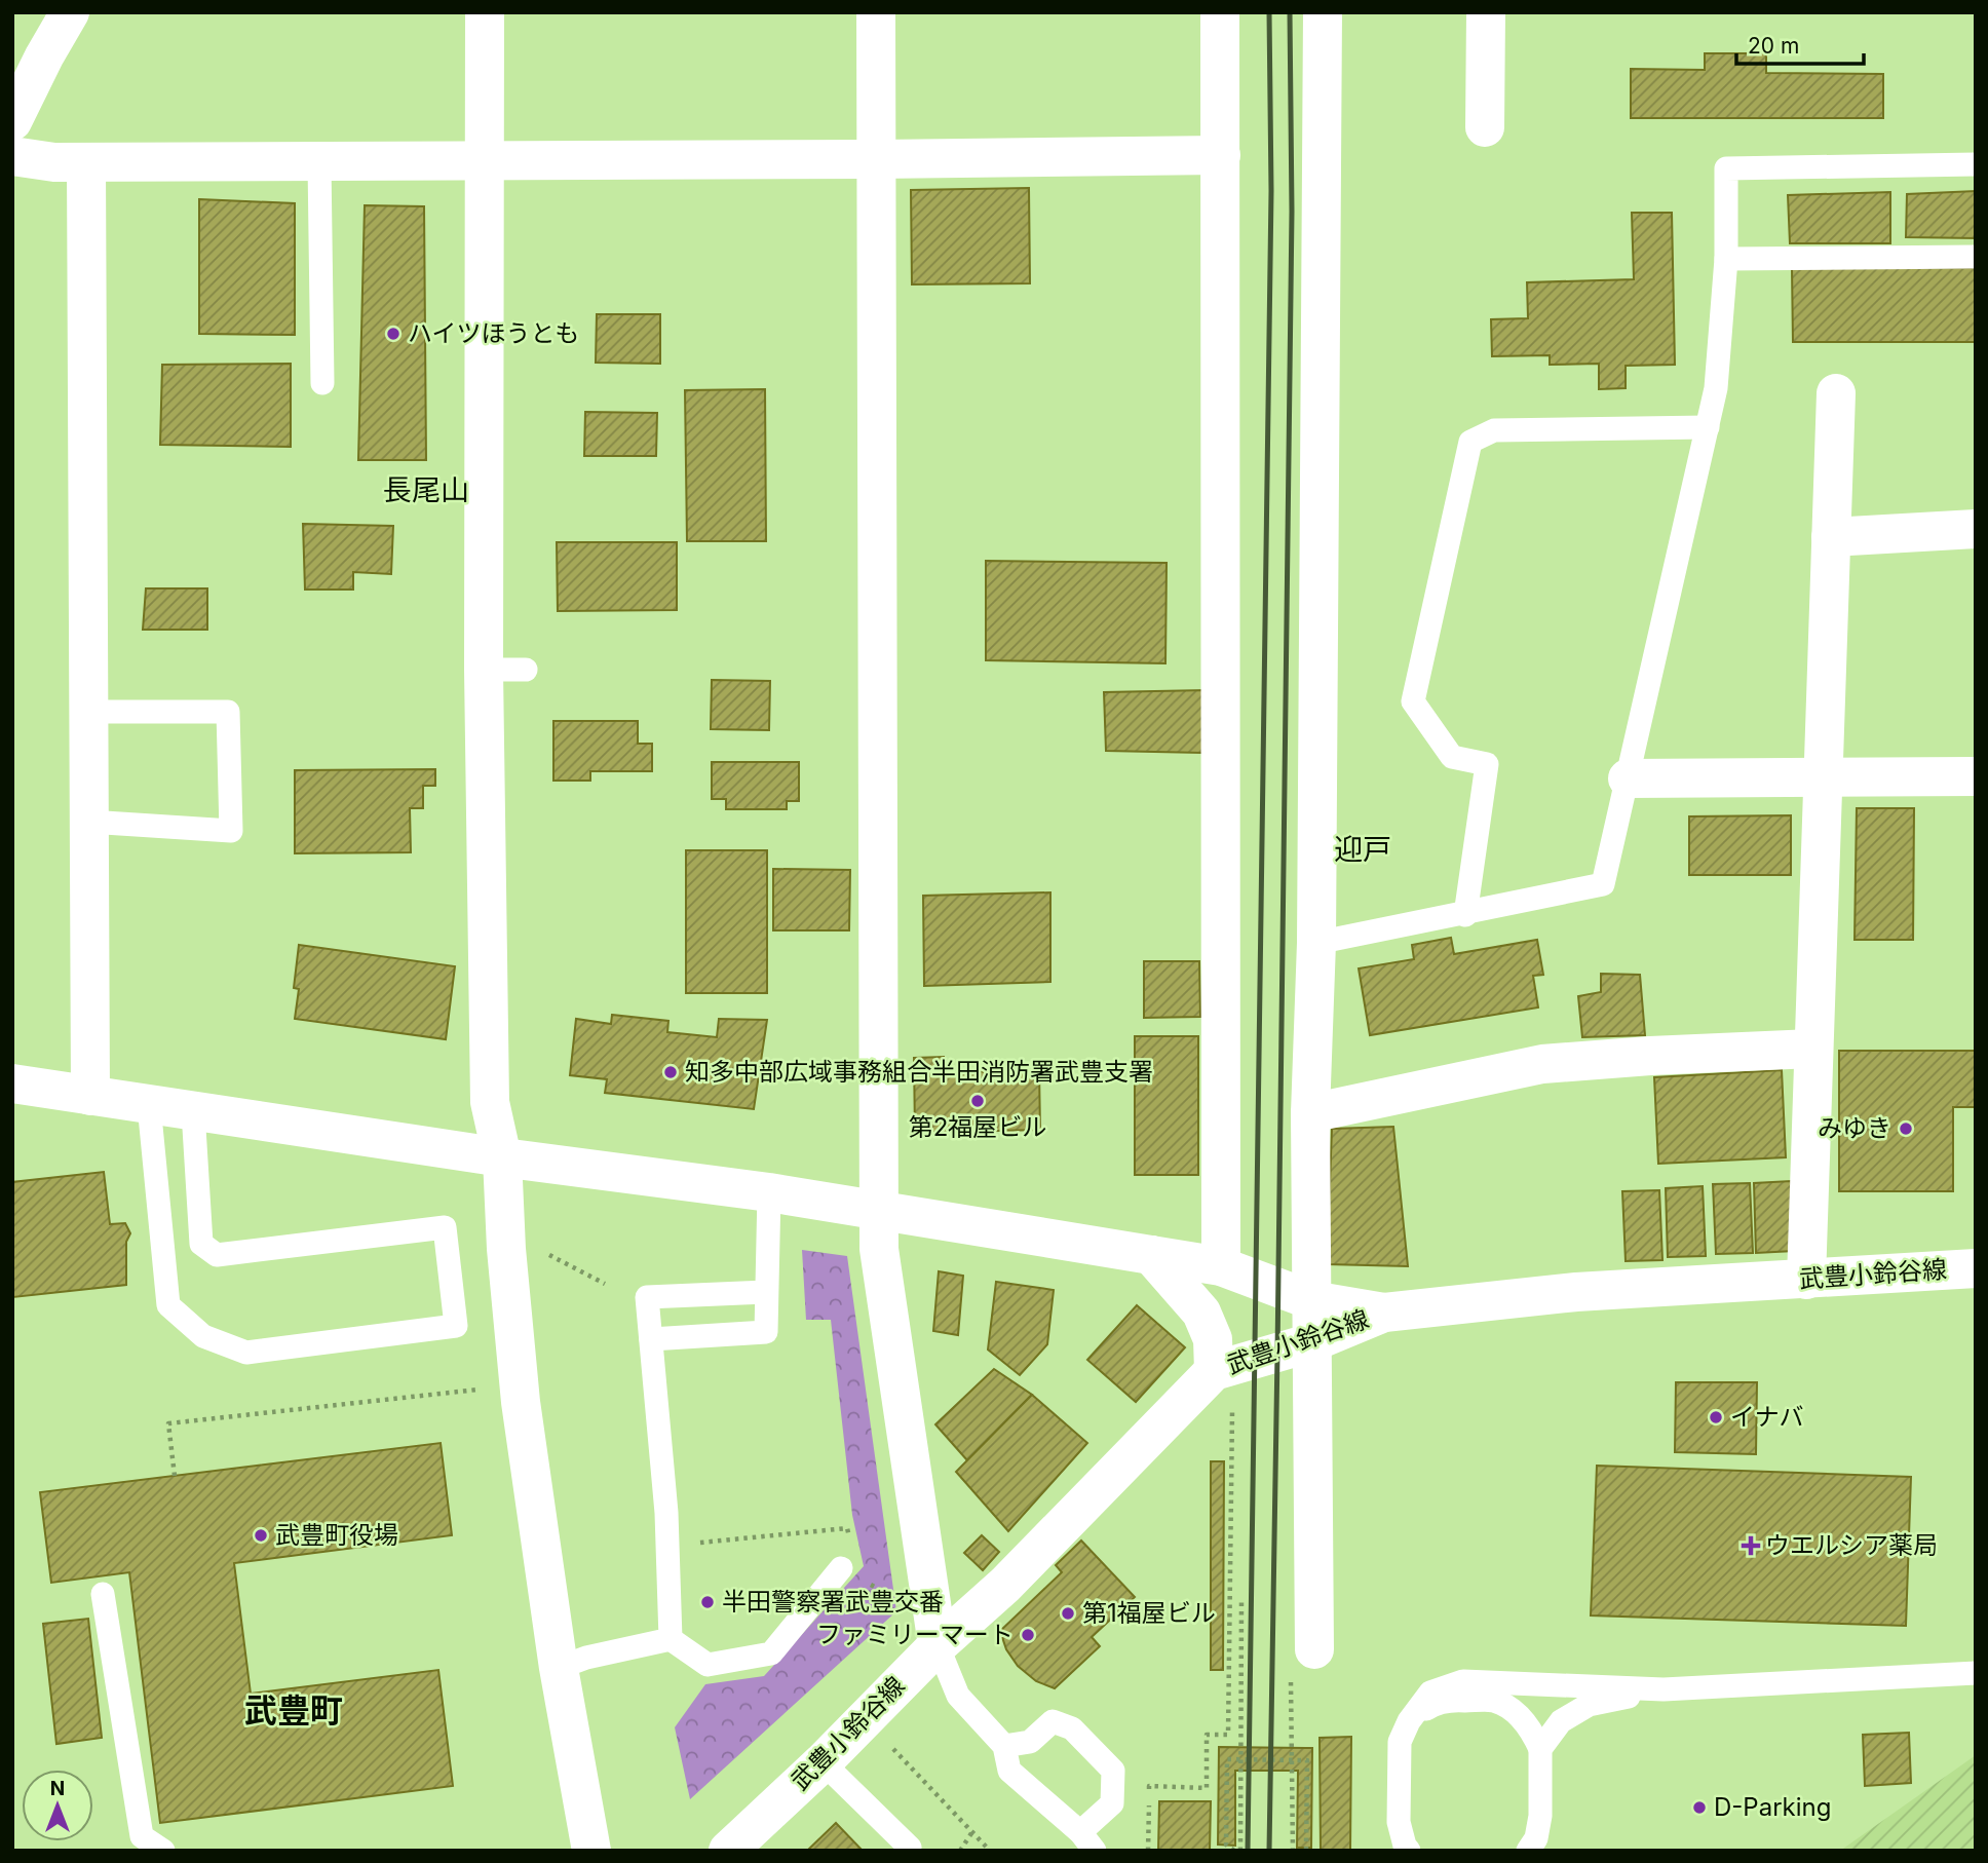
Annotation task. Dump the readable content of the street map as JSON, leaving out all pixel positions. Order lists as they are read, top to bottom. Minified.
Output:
{"streets":{"street":["武豊小鈴谷線"]},"districts":["長尾山","迎戸","武豊町"],"places":{"other":["ハイツほうとも","知多中部広域事務組合半田消防署武豊支署","第2福屋ビル","みゆき","イナバ","武豊町役場","半田警察署武豊交番","第1福屋ビル","ファミリーマート","D-Parking"],"health":["ウエルシア薬局"]},"scale_bar":"20 m","north":"top"}
